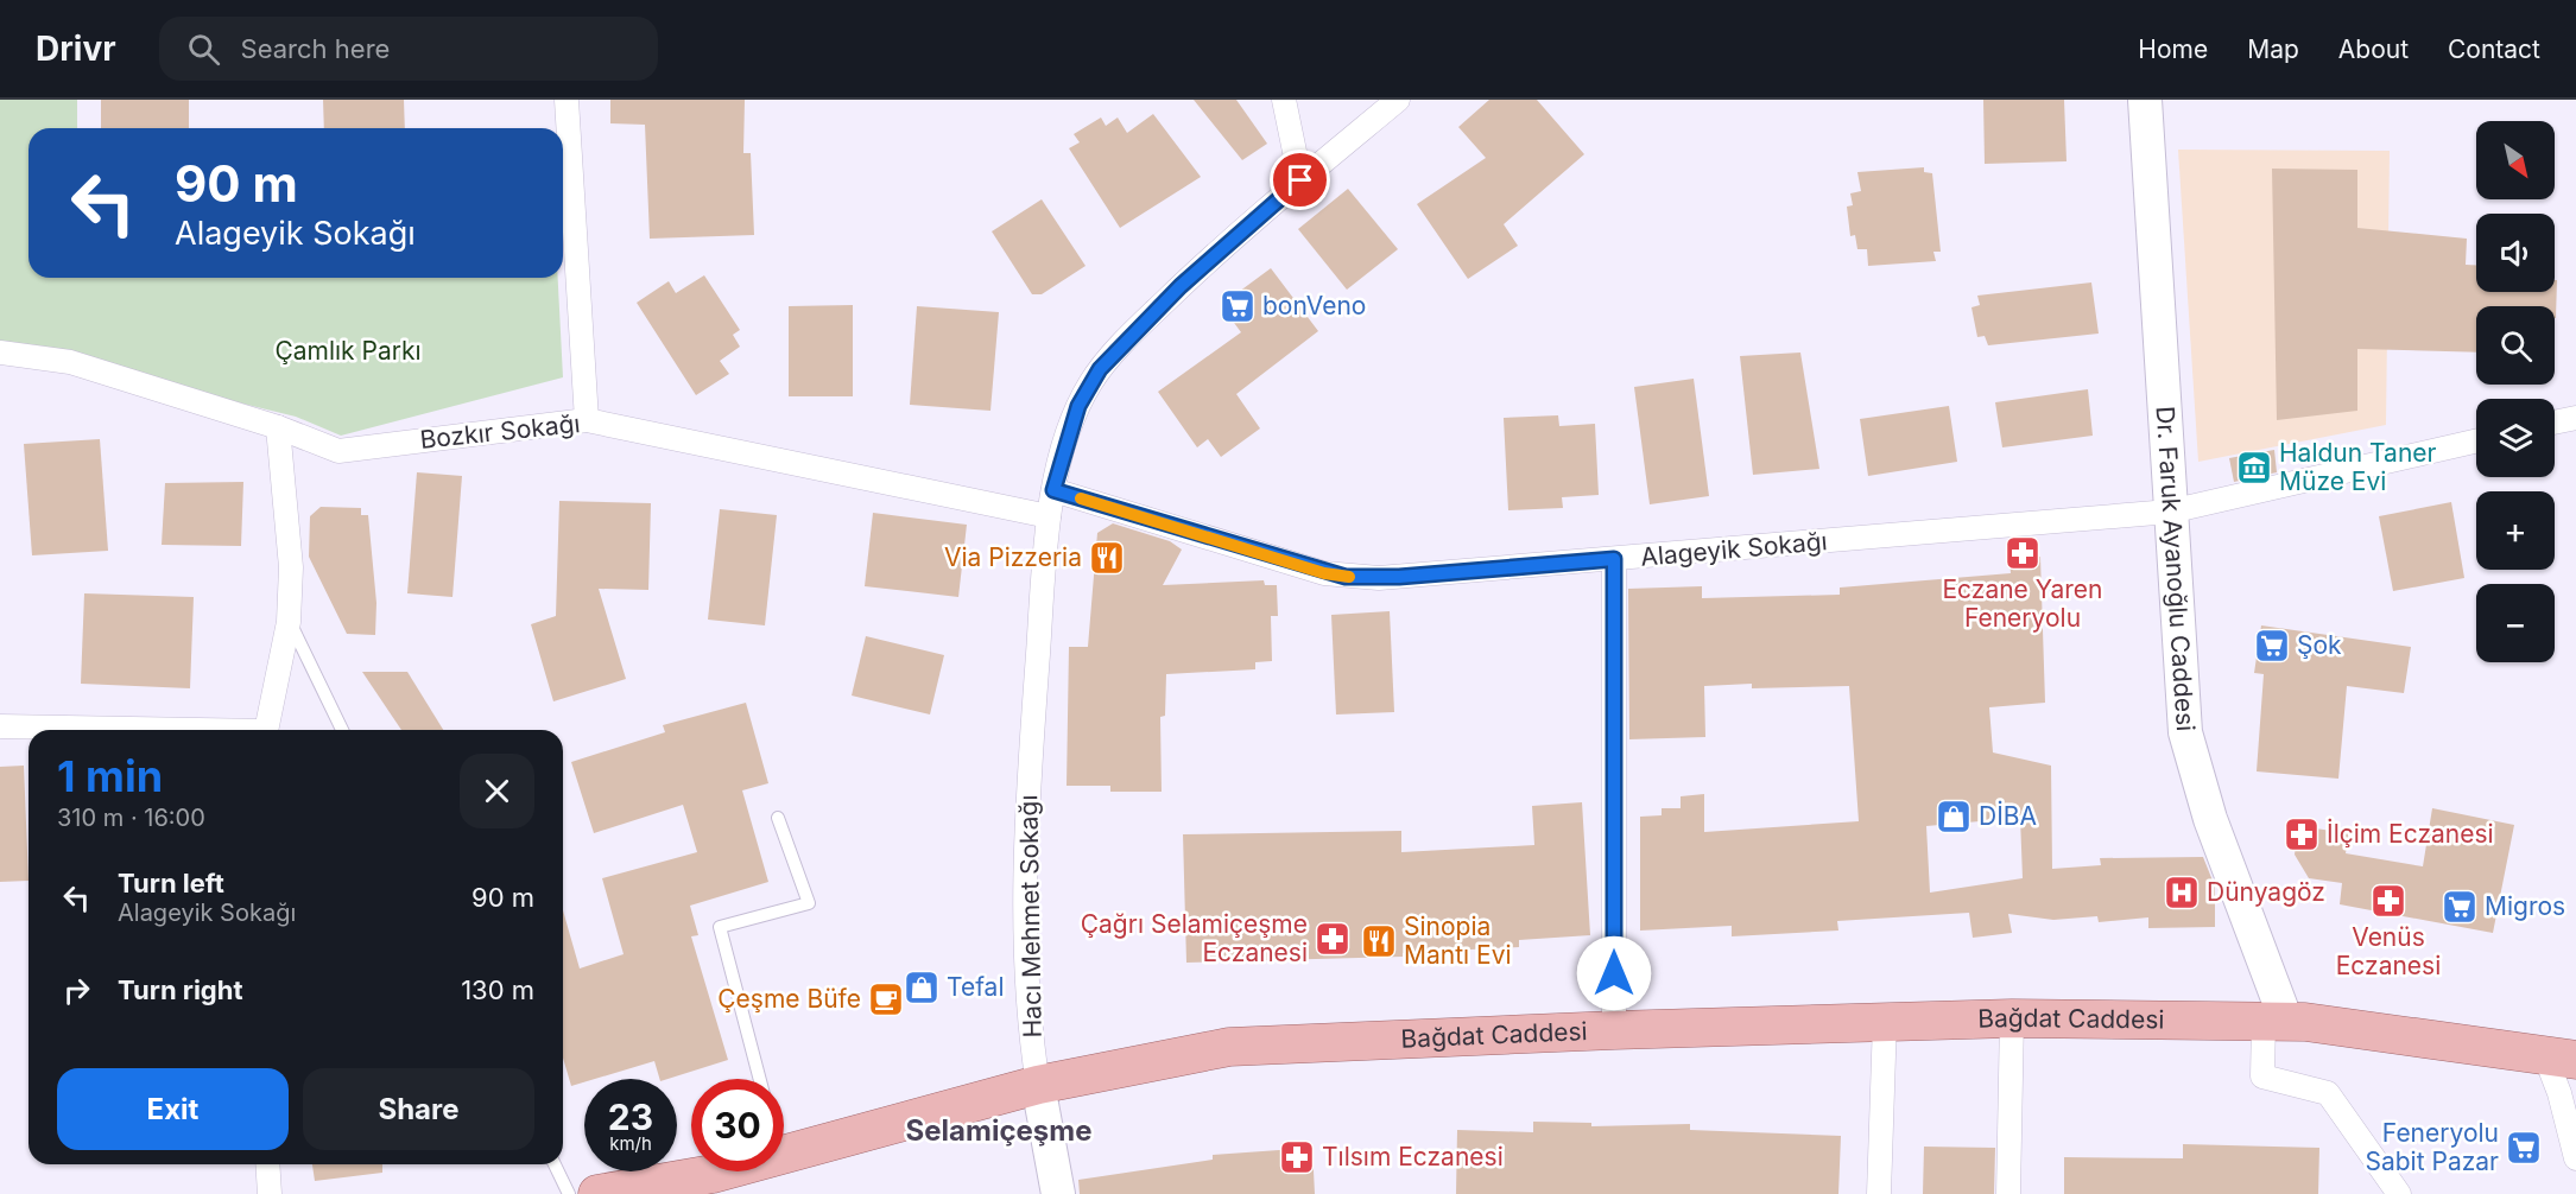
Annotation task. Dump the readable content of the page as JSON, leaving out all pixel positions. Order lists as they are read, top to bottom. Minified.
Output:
{"streets":{"main road":["Bağdat Caddesi"],"street":["Bozkır Sokağı","Alageyik Sokağı","Dr. Faruk Ayanoğlu Caddesi","Hacı Mehmet Sokağı"]},"crossings":[["Bozkır Sokağı","Hacı Mehmet Sokağı"],["Alageyik Sokağı","Dr. Faruk Ayanoğlu Caddesi"],["Alageyik Sokağı","Hacı Mehmet Sokağı"],["Dr. Faruk Ayanoğlu Caddesi","Bağdat Caddesi"],["Hacı Mehmet Sokağı","Bağdat Caddesi"]],"districts":["Selamiçeşme"],"parks":["Çamlık Parkı"],"places":{"supermarket":["bonVeno","Şok","Migros","Feneryolu Sabit Pazar"],"museum":["Haldun Taner Müze Evi"],"pharmacy":["Eczane Yaren Feneryolu","İlçim Eczanesi","Venüs Eczanesi","Çağrı Selamiçeşme Eczanesi","Tılsım Eczanesi"],"restaurant":["Via Pizzeria","Sinopia Mantı Evi"],"shop":["DİBA","Tefal"],"hospital":["Dünyagöz"],"cafe":["Çeşme Büfe"]},"north":"bottom right","page":{"header":"Drivr","search":"Search here","nav":["Home","Map","About","Contact"],"map_buttons":["+","−"],"turn":["90 m","Alageyik Sokağı"],"heading":["1 min","310 m · 16:00"],"list":[{"name":"Turn left","note":"Alageyik Sokağı","value":"90 m"},{"name":"Turn right","value":"130 m"}],"buttons":["Exit","Share"],"speed":"23 km/h","limit":"30"}}
